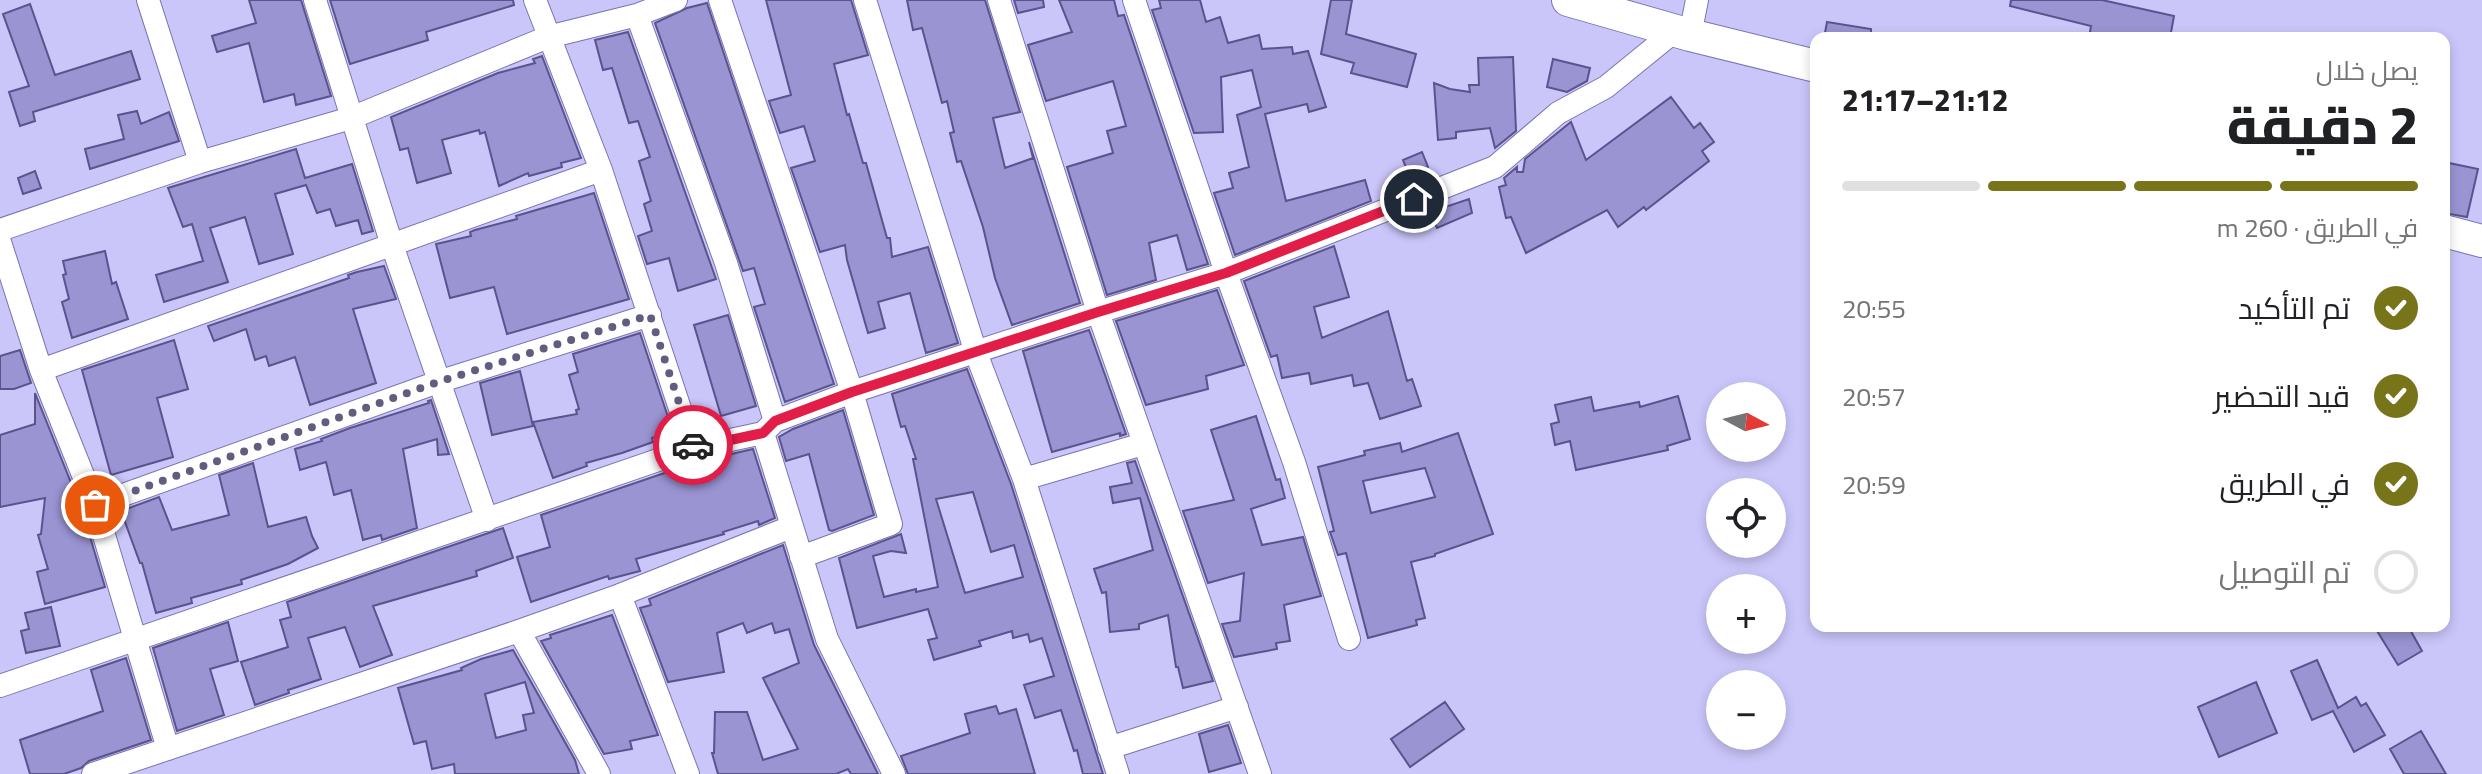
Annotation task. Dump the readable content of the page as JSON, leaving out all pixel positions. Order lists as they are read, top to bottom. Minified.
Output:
{"north":"right","page":{"heading":["2 دقيقة","يصل خلال","21:12–21:17"],"bar":"في الطريق · 260 m","list":[["تم التأكيد","20:55"],["قيد التحضير","20:57"],["في الطريق","20:59"],"تم التوصيل"],"map_buttons":["+","−"]}}
